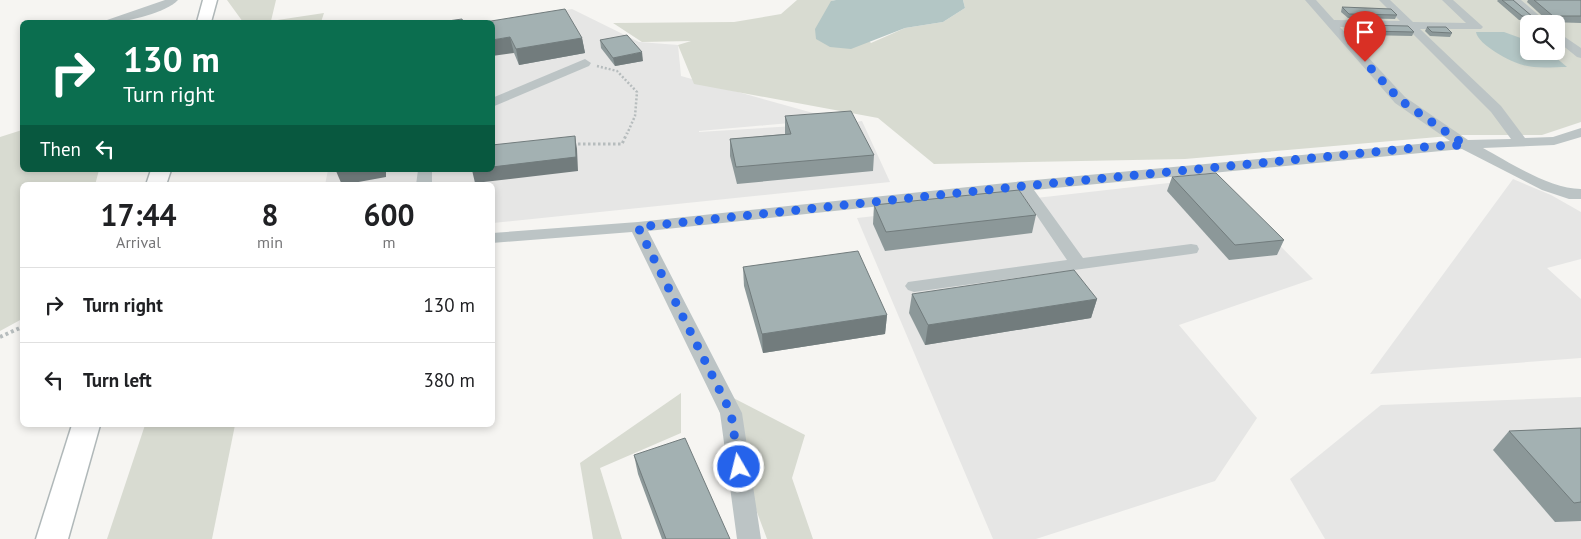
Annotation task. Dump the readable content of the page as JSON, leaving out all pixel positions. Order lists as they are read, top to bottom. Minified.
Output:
{"page":{"turn":["130 m","Turn right"],"then":"Then","eta":["17:44","Arrival","8","min","600","m"],"list":[{"name":"Turn right","value":"130 m"},{"name":"Turn left","value":"380 m"}]}}
